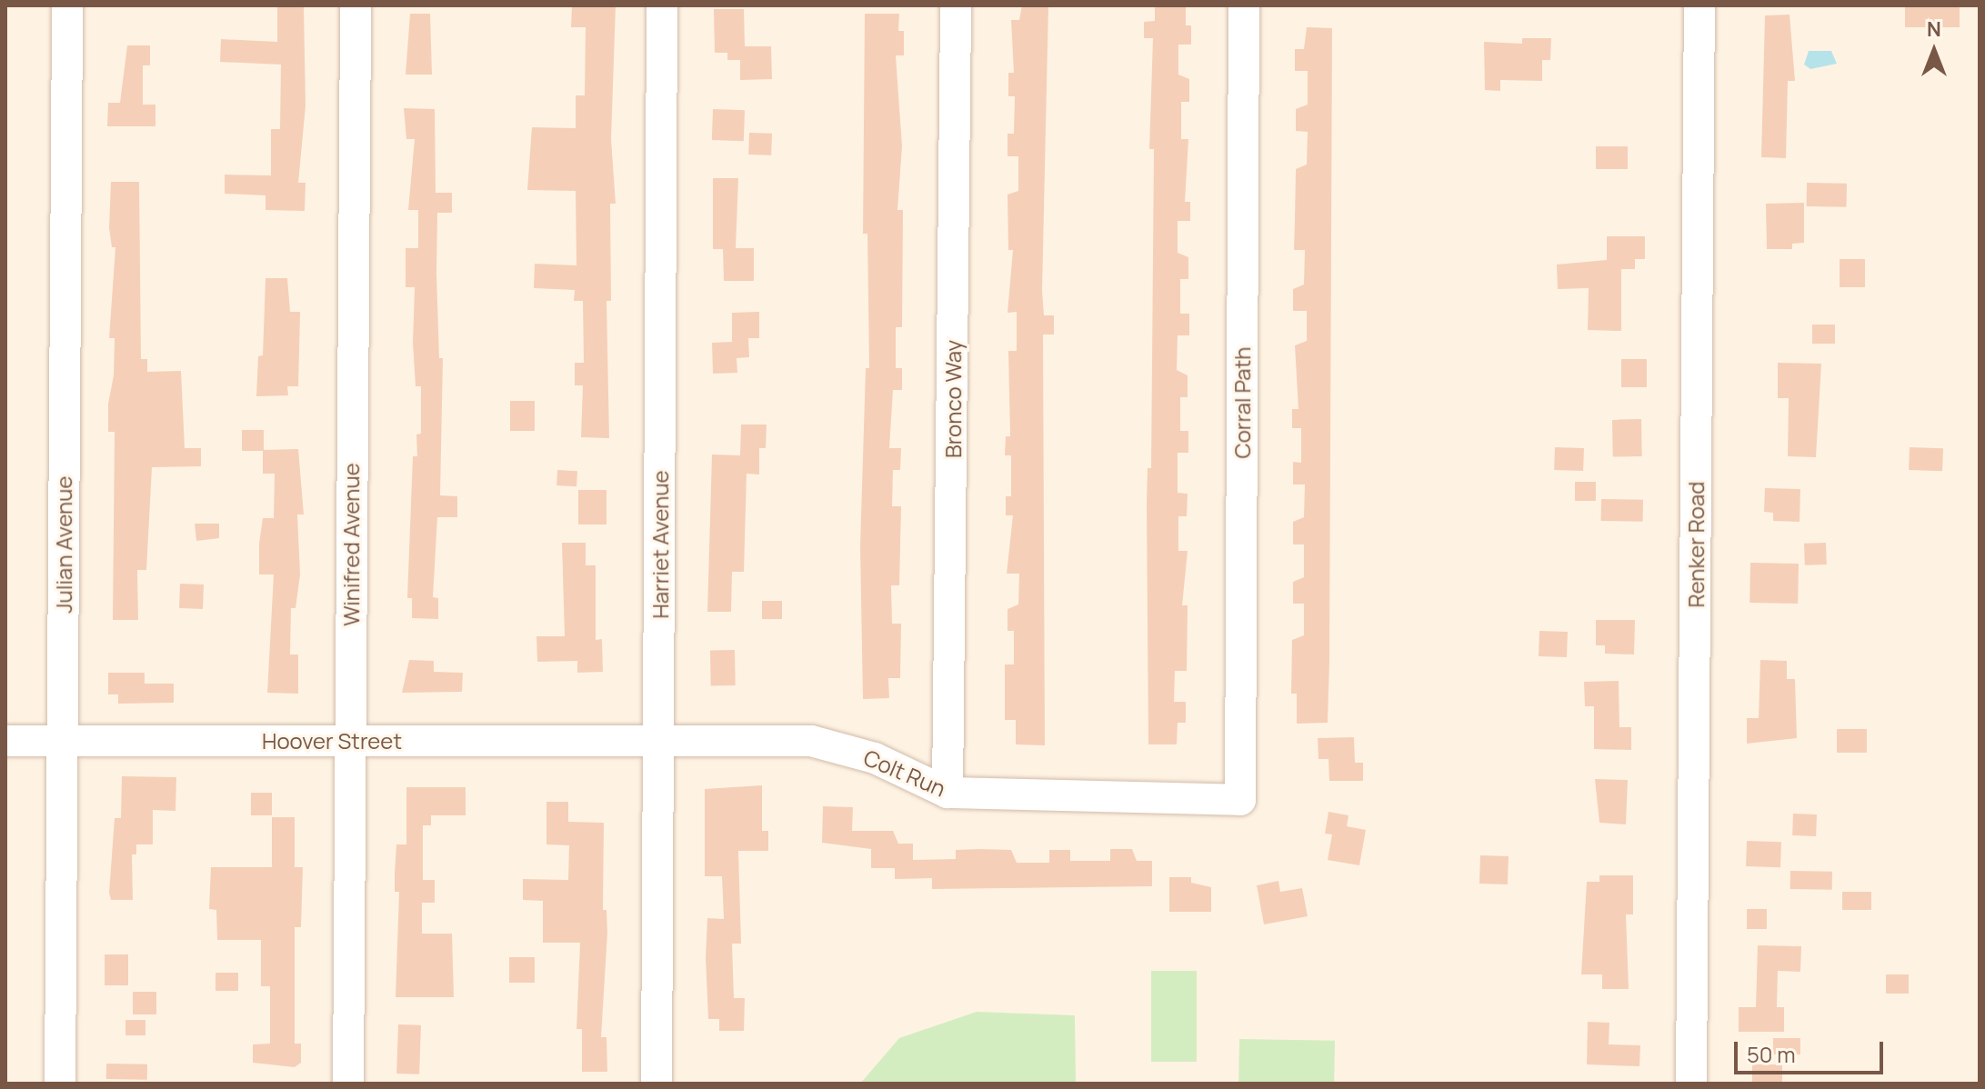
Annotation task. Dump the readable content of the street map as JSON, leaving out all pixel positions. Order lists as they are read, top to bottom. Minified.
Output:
{"streets":{"street":["Bronco Way","Corral Path","Julian Avenue","Winifred Avenue","Harriet Avenue","Renker Road","Hoover Street","Colt Run"]},"crossings":[["Bronco Way","Colt Run"],["Corral Path","Colt Run"],["Julian Avenue","Hoover Street"],["Winifred Avenue","Hoover Street"],["Harriet Avenue","Hoover Street"],["Harriet Avenue","Colt Run"],["Hoover Street","Colt Run"]],"scale_bar":"50 m","north":"top"}
